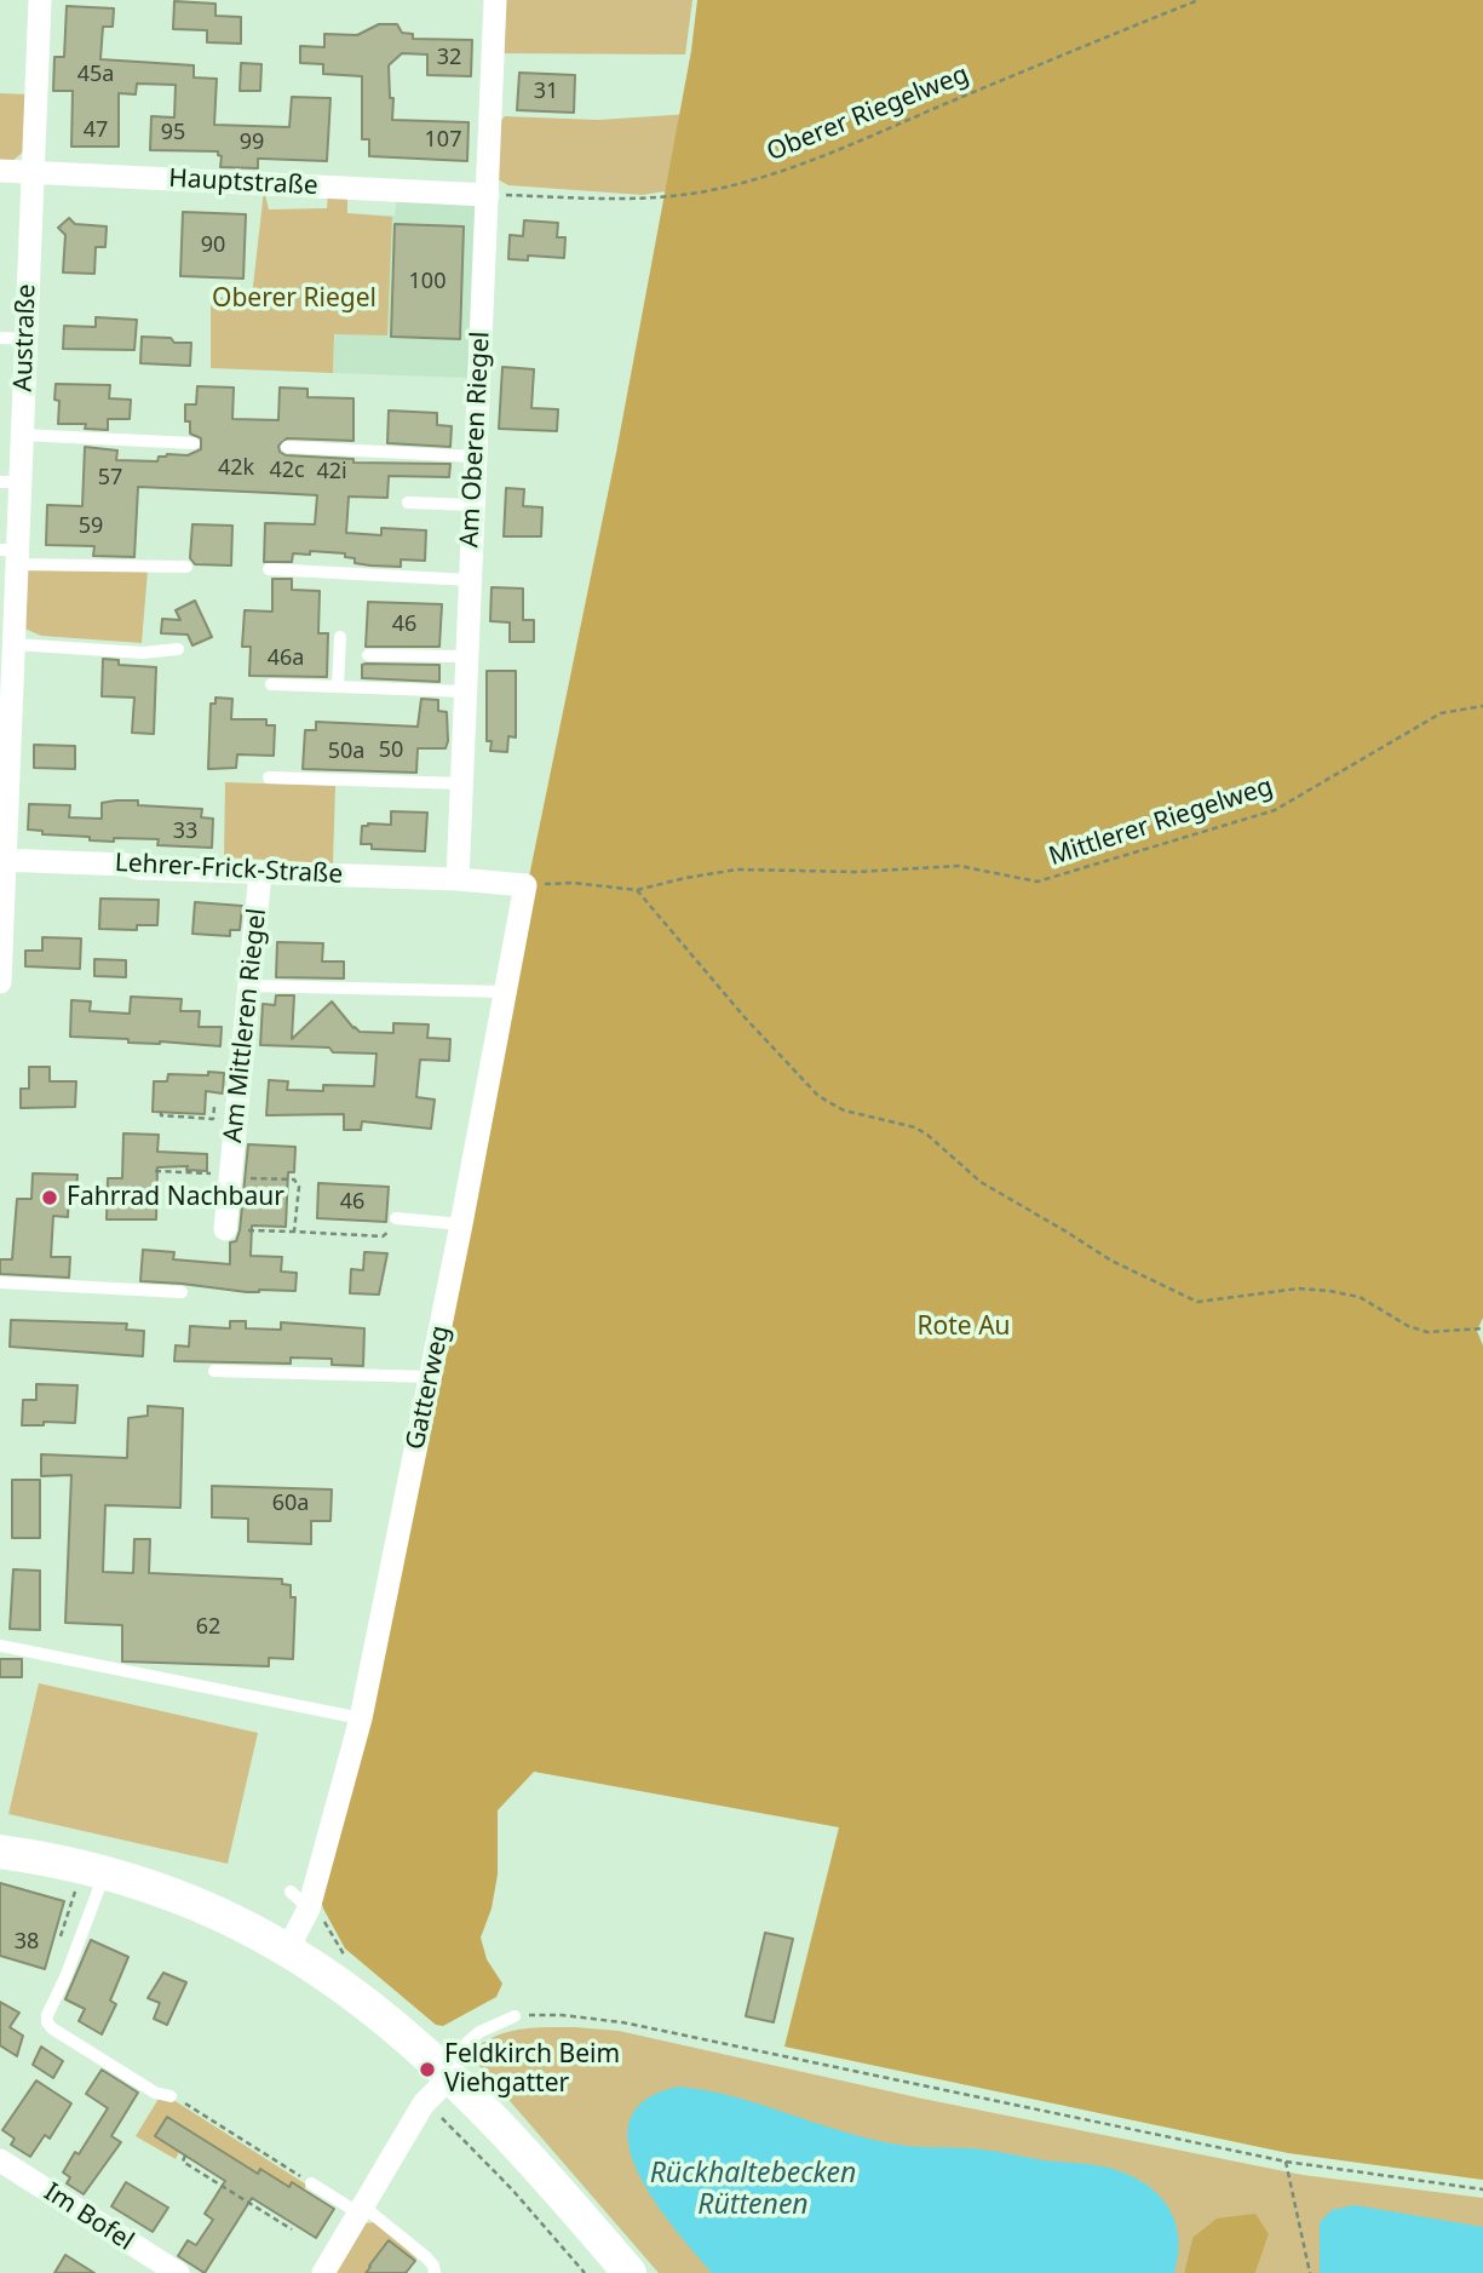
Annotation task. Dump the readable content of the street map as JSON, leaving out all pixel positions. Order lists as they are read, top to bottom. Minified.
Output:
{"streets":{"street":["Hauptstraße","Austraße","Am Oberen Riegel","Lehrer-Frick-Straße","Am Mittleren Riegel","Gatterweg","Im Bofel"],"path":["Oberer Riegelweg","Mittlerer Riegelweg"]},"crossings":[["Oberer Riegelweg","Hauptstraße"],["Oberer Riegelweg","Am Oberen Riegel"],["Hauptstraße","Austraße"],["Hauptstraße","Am Oberen Riegel"],["Austraße","Lehrer-Frick-Straße"],["Am Oberen Riegel","Lehrer-Frick-Straße"],["Mittlerer Riegelweg","Gatterweg"],["Lehrer-Frick-Straße","Am Mittleren Riegel"]],"water":["Rückhaltebecken Rüttenen"],"parks":["Oberer Riegel","Rote Au"],"places":["Fahrrad Nachbaur","Feldkirch Beim Viehgatter"],"house_numbers":["32","45a","31","47","95","107","99","90","100","42k","42c","42i","57","59","46","46a","50","50a","33","46","60a","62","38"]}
